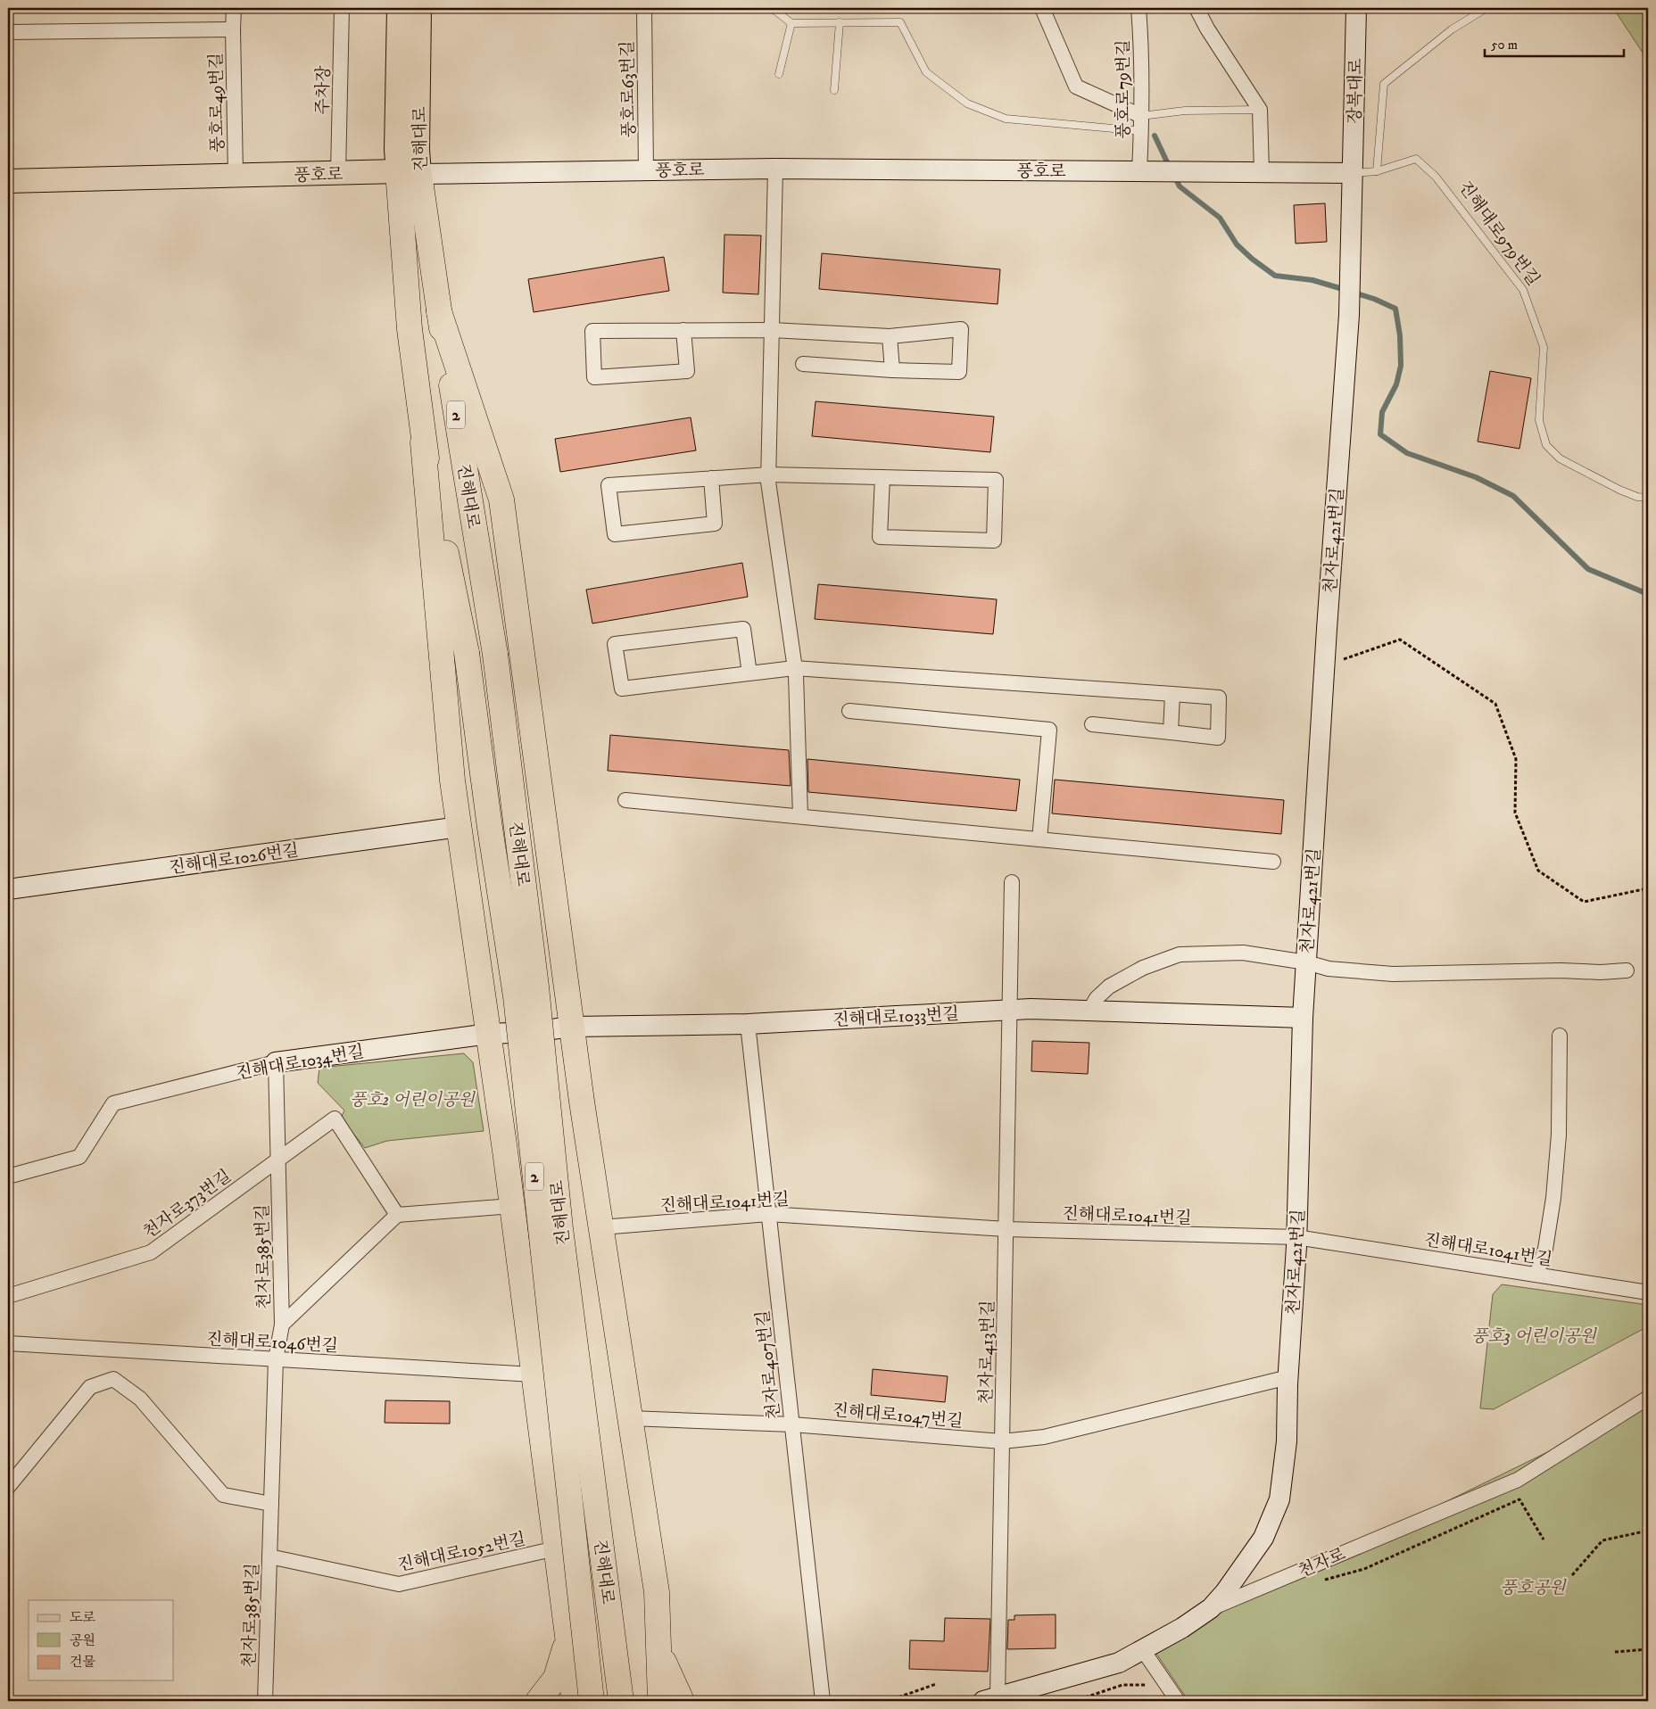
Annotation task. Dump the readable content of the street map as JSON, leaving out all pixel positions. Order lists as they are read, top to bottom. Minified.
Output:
{"streets":{"highway":["진해대로","2"],"main road":["풍호로"],"street":["풍호로63번길","풍호로79번길","주차장","장복대로","풍호로49번길","천자로421번길","진해대로1026번길","진해대로1033번길","진해대로1034번길","진해대로1041번길","천자로373번길","천자로385번길","진해대로1046번길","천자로413번길","천자로407번길","진해대로1047번길","진해대로1052번길","천자로"],"lane":["진해대로979번길"]},"crossings":[["풍호로63번길","풍호로"],["풍호로79번길","풍호로"],["주차장","풍호로"],["장복대로","풍호로"],["장복대로","진해대로979번길"],["장복대로","천자로421번길"],["풍호로49번길","풍호로"],["진해대로","풍호로"],["풍호로","진해대로979번길"],["풍호로","천자로421번길"],["진해대로979번길","천자로421번길"],["천자로421번길","진해대로1033번길"],["천자로421번길","진해대로1041번길"],["천자로421번길","진해대로1047번길"],["천자로421번길","천자로"],["진해대로1033번길","진해대로1034번길"],["진해대로1033번길","천자로413번길"],["진해대로1033번길","천자로407번길"],["진해대로1034번길","천자로385번길"],["진해대로1041번길","천자로413번길"],["진해대로1041번길","천자로407번길"],["천자로373번길","천자로385번길"],["천자로385번길","진해대로1046번길"],["천자로385번길","진해대로1052번길"],["천자로413번길","진해대로1047번길"],["천자로413번길","천자로"],["천자로407번길","진해대로1047번길"]],"parks":["풍호2 어린이공원","풍호3 어린이공원","풍호공원"],"legend":["도로","공원","건물"],"scale_bar":"50 m"}
